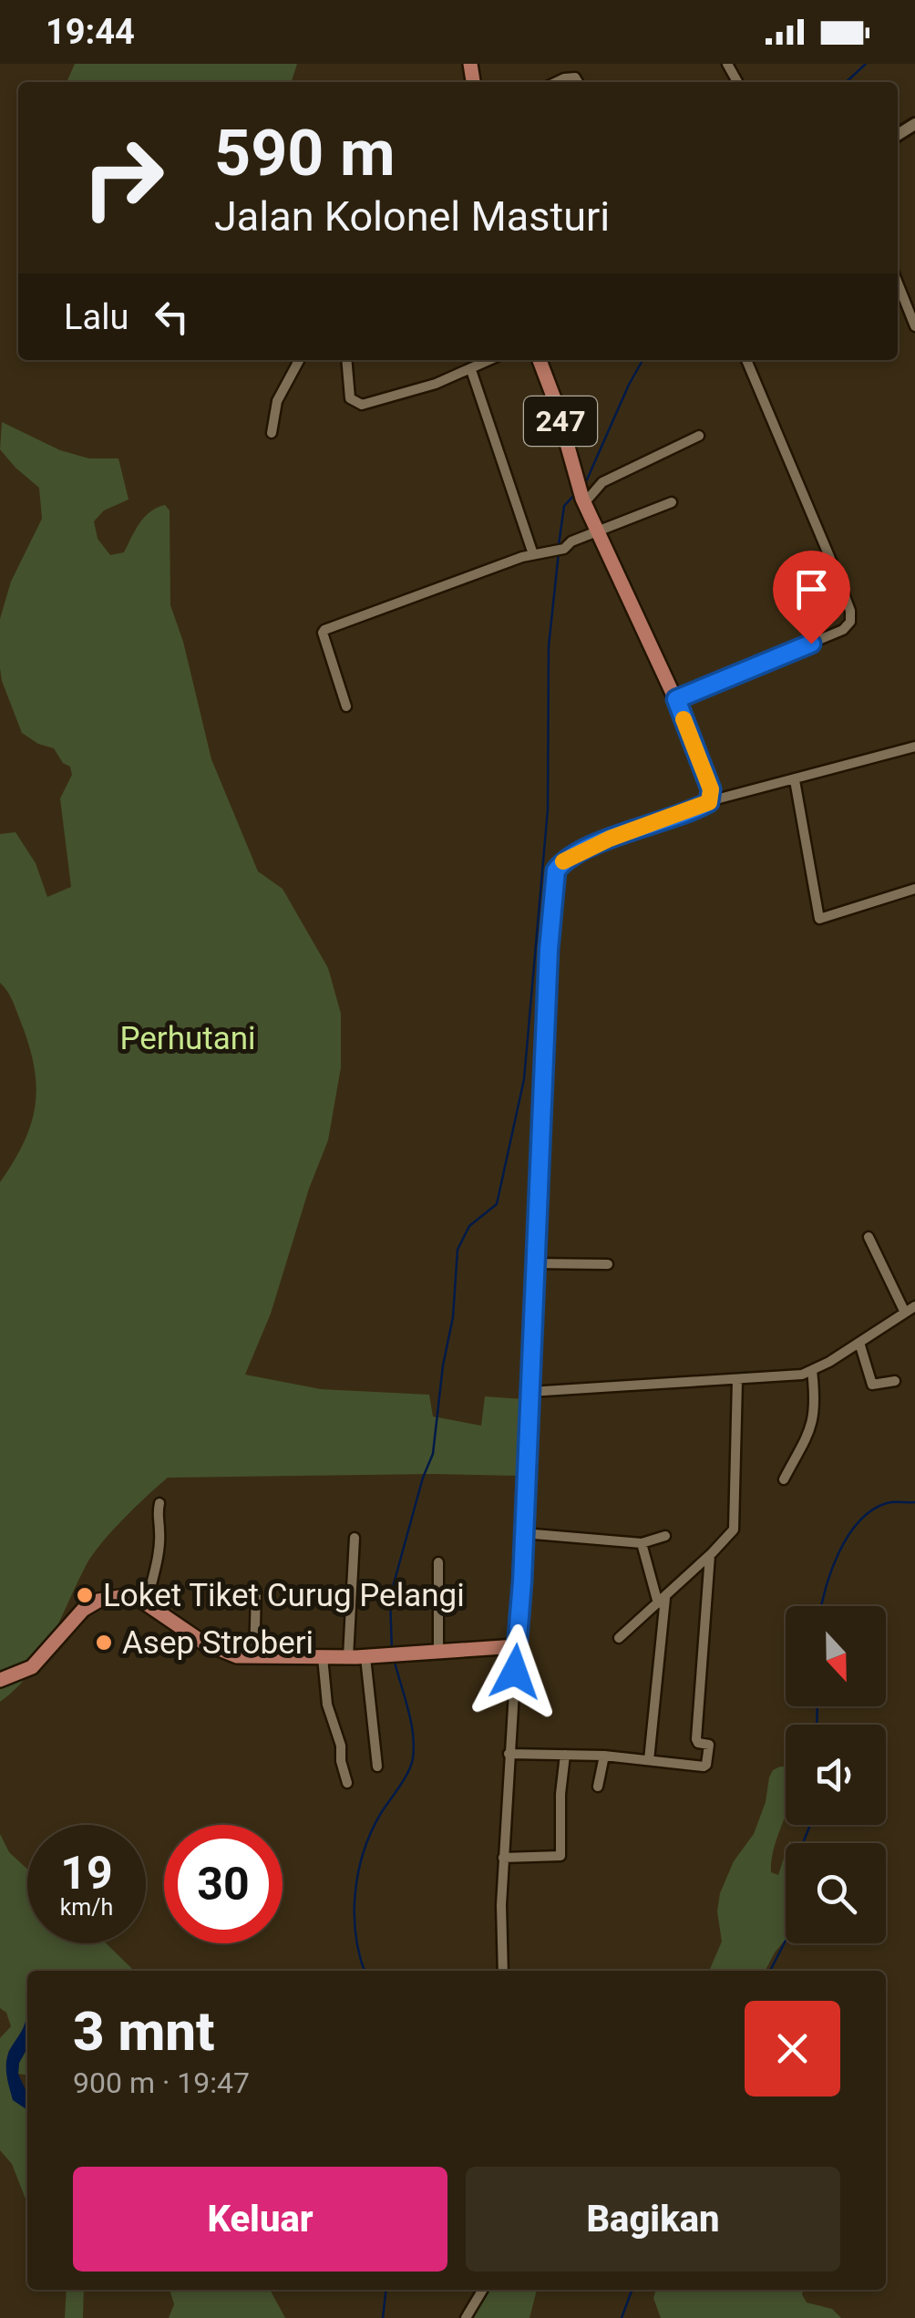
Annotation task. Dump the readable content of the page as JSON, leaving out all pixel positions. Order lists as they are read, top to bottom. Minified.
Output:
{"streets":{"main road":["247"]},"parks":["Perhutani"],"places":["Loket Tiket Curug Pelangi","Asep Stroberi"],"north":"bottom","page":{"status":"19:44","turn":["590 m","Jalan Kolonel Masturi"],"then":"Lalu","speed":"19 km/h","limit":"30","heading":["3 mnt","900 m · 19:47"],"buttons":["Keluar","Bagikan"]}}
